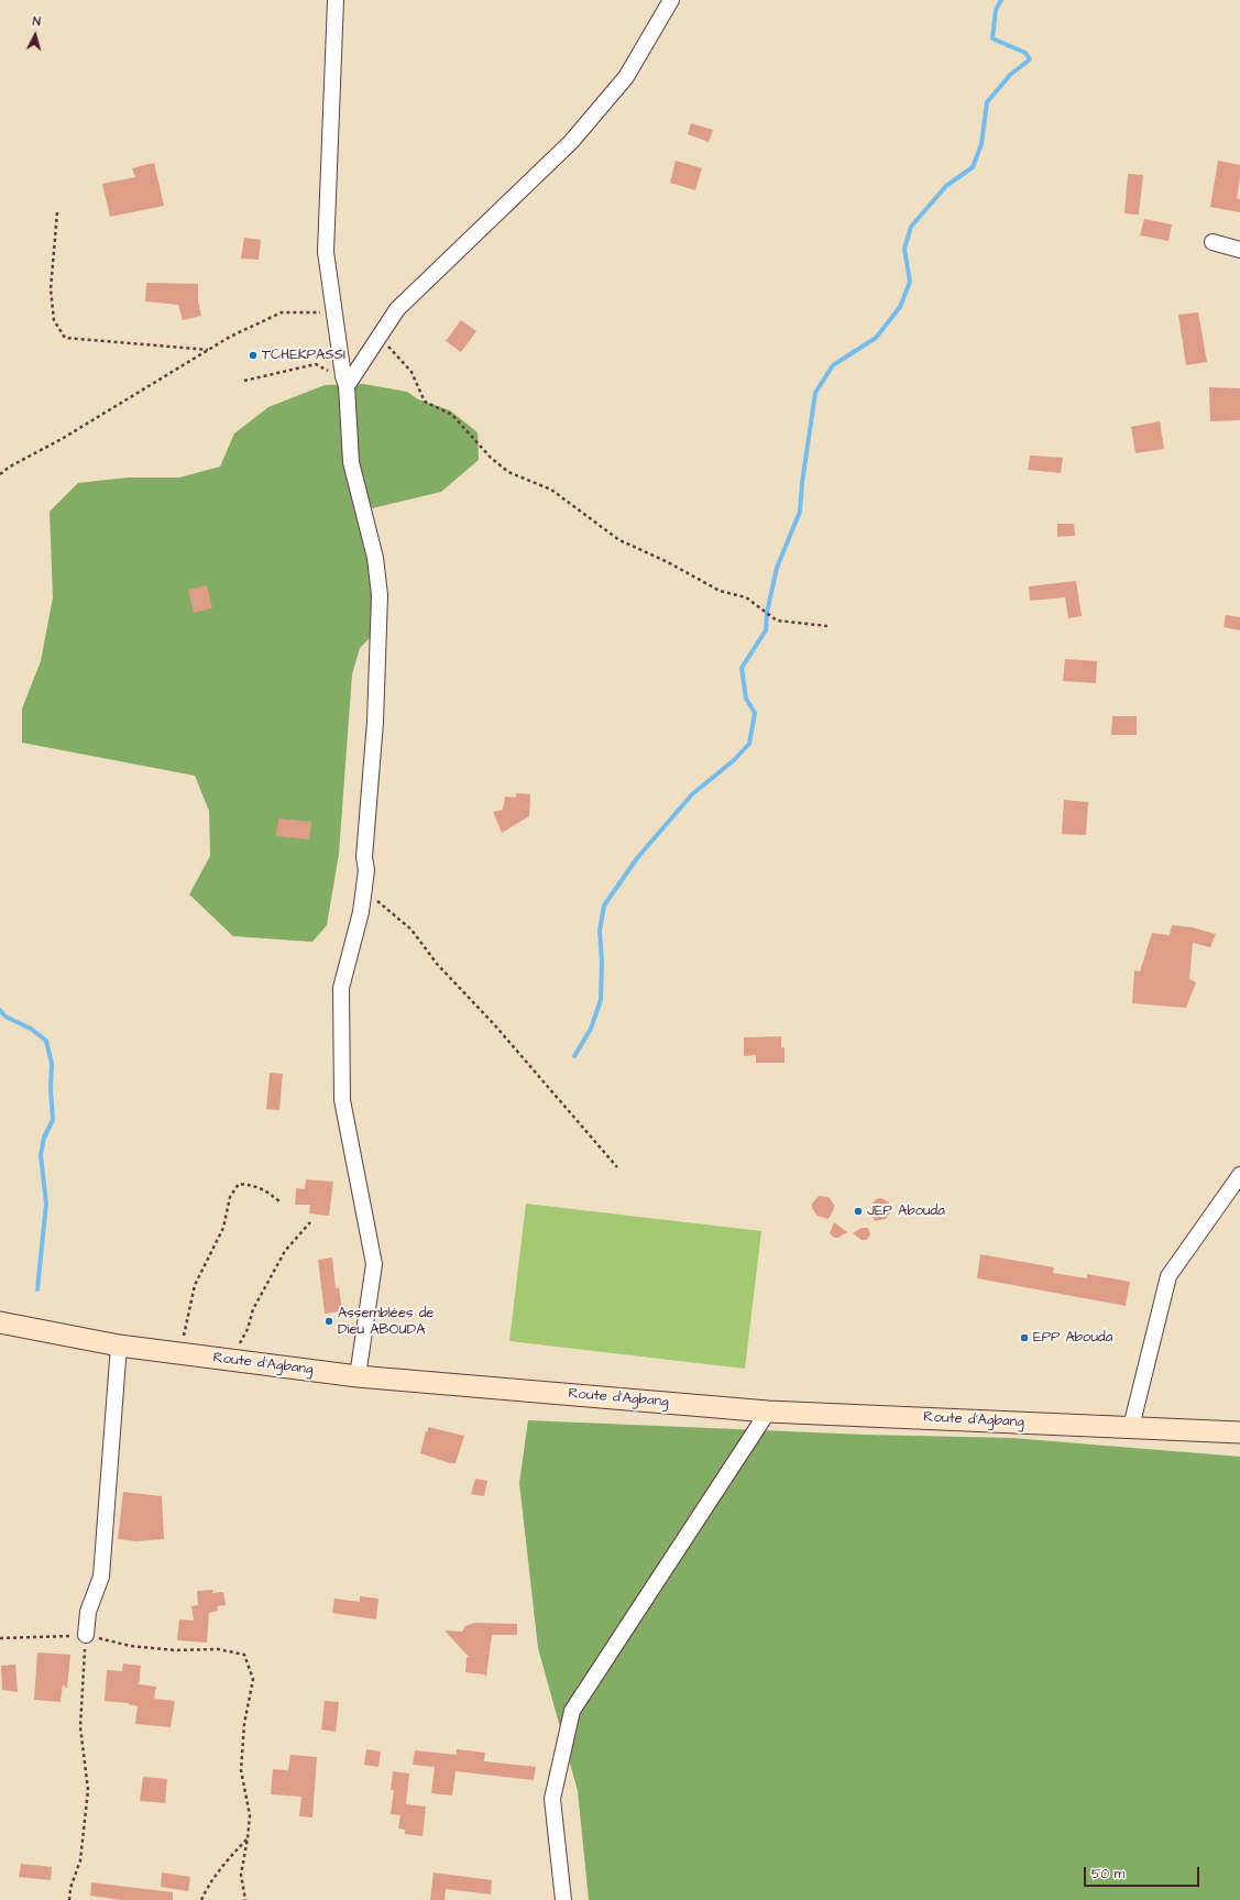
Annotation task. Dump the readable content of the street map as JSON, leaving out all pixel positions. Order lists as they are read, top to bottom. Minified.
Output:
{"streets":{"main road":["Route d'Agbang"]},"places":["TCHEKPASSI","JEP Abouda","Assemblées de Dieu ABOUDA","EPP Abouda"],"scale_bar":"50 m","north":"top"}
